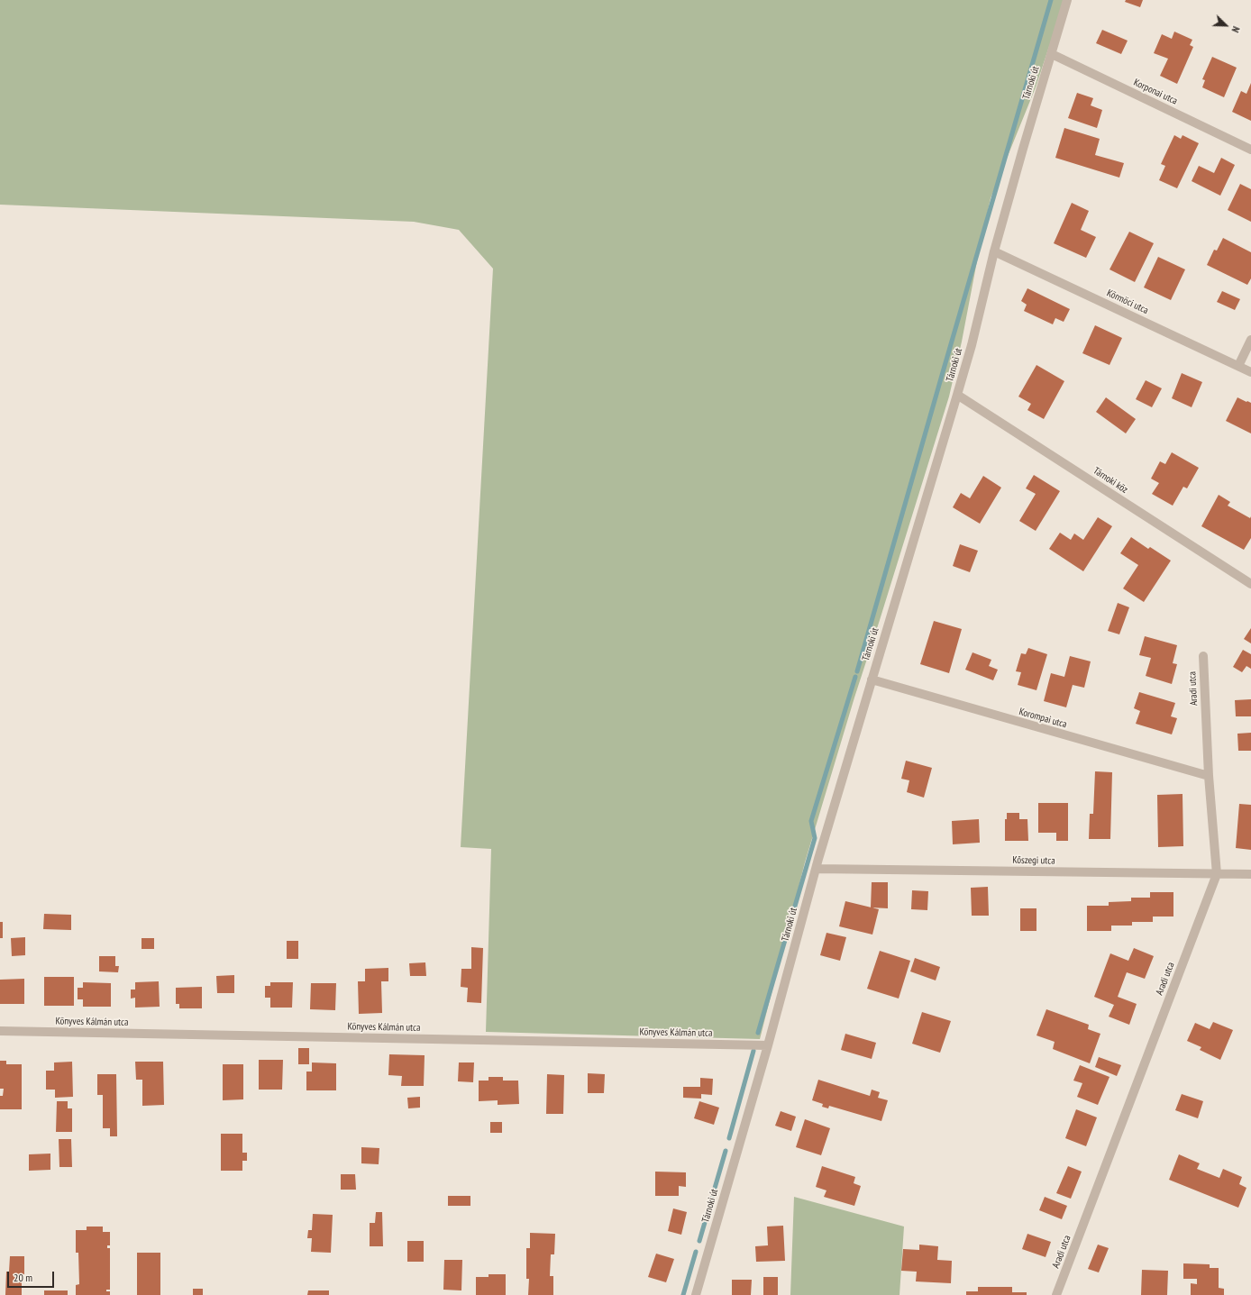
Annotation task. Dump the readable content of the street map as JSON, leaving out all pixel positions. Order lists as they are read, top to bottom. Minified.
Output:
{"streets":{"street":["Tárnoki út","Korponai utca","Körmöci utca","Tárnoki köz","Aradi utca","Korompai utca","Kőszegi utca","Könyves Kálmán utca"]},"crossings":[["Tárnoki út","Korponai utca"],["Tárnoki út","Körmöci utca"],["Tárnoki út","Tárnoki köz"],["Tárnoki út","Korompai utca"],["Tárnoki út","Kőszegi utca"],["Tárnoki út","Könyves Kálmán utca"],["Aradi utca","Korompai utca"],["Aradi utca","Kőszegi utca"]],"scale_bar":"20 m","north":"bottom right"}
